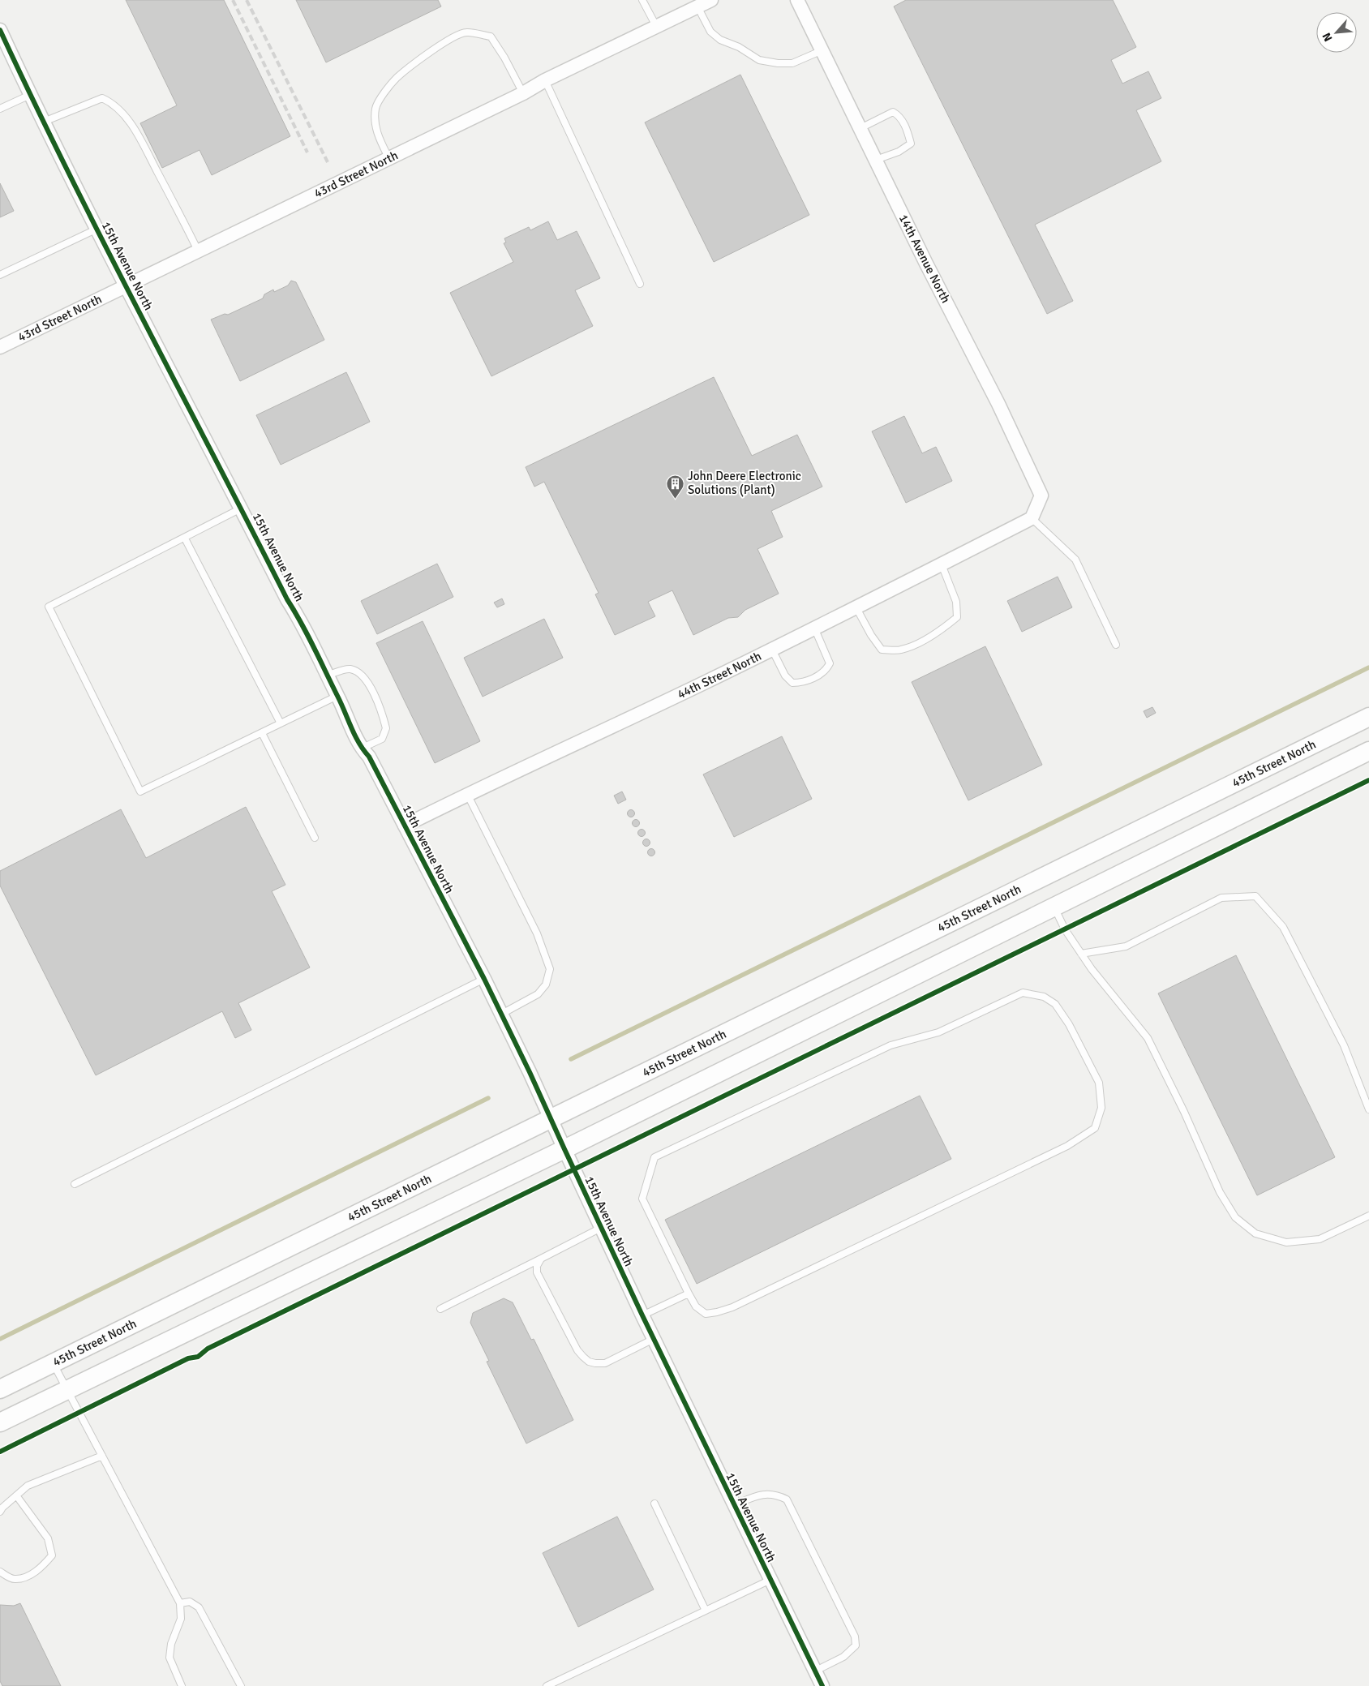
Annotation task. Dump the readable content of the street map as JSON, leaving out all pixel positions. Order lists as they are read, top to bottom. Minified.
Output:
{"streets":{"main road":["45th Street North"],"street":["43rd Street North","14th Avenue North","15th Avenue North","44th Street North"]},"crossings":[["43rd Street North","15th Avenue North"],["14th Avenue North","44th Street North"],["15th Avenue North","44th Street North"],["15th Avenue North","45th Street North"]],"places":{"building":["John Deere Electronic Solutions (Plant)"]},"north":"bottom left"}
